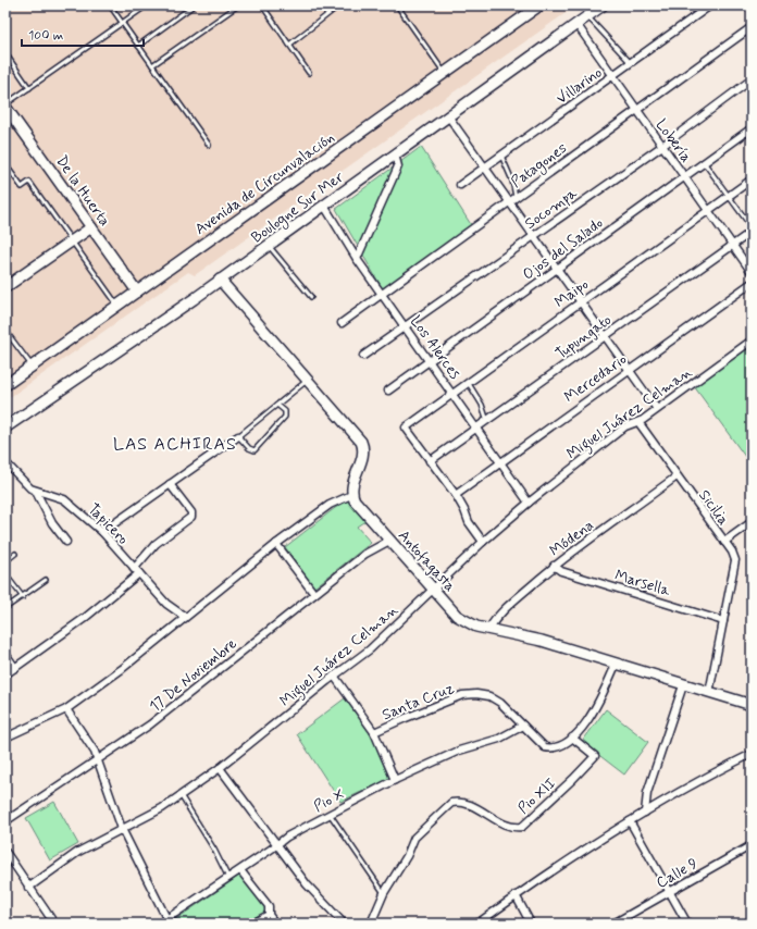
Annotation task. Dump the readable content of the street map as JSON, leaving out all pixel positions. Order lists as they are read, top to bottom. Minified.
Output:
{"streets":{"street":["Villarino","Lobería","Patagones","Avenida de Circunvalación","De la Huerta","Boulogne Sur Mer","Socompa","Ojos del Salado","Maipo","Tupungato","Los Alerces","Mercedario","Miguel Juárez Celman","Sicilia","Tapicero","Módena","Antofagasta","Marsella","17 De Noviembre","Santa Cruz","Pio XII","Pio X","Calle 9"]},"crossings":[["Villarino","Lobería"],["Lobería","Patagones"],["Lobería","Boulogne Sur Mer"],["Lobería","Socompa"],["Lobería","Ojos del Salado"],["Lobería","Maipo"],["Lobería","Tupungato"],["Patagones","Los Alerces"],["Avenida de Circunvalación","De la Huerta"],["Boulogne Sur Mer","Los Alerces"],["Socompa","Los Alerces"],["Ojos del Salado","Los Alerces"],["Maipo","Tupungato"],["Maipo","Los Alerces"],["Tupungato","Los Alerces"],["Los Alerces","Mercedario"],["Los Alerces","Miguel Juárez Celman"],["Miguel Juárez Celman","Sicilia"],["Miguel Juárez Celman","Antofagasta"],["Sicilia","Módena"],["Sicilia","Antofagasta"],["Sicilia","Marsella"],["Módena","Antofagasta"],["Módena","Marsella"],["Antofagasta","17 De Noviembre"],["Antofagasta","Santa Cruz"],["Santa Cruz","Pio XII"],["Santa Cruz","Pio X"]],"districts":["LAS ACHIRAS"],"scale_bar":"100 m"}
